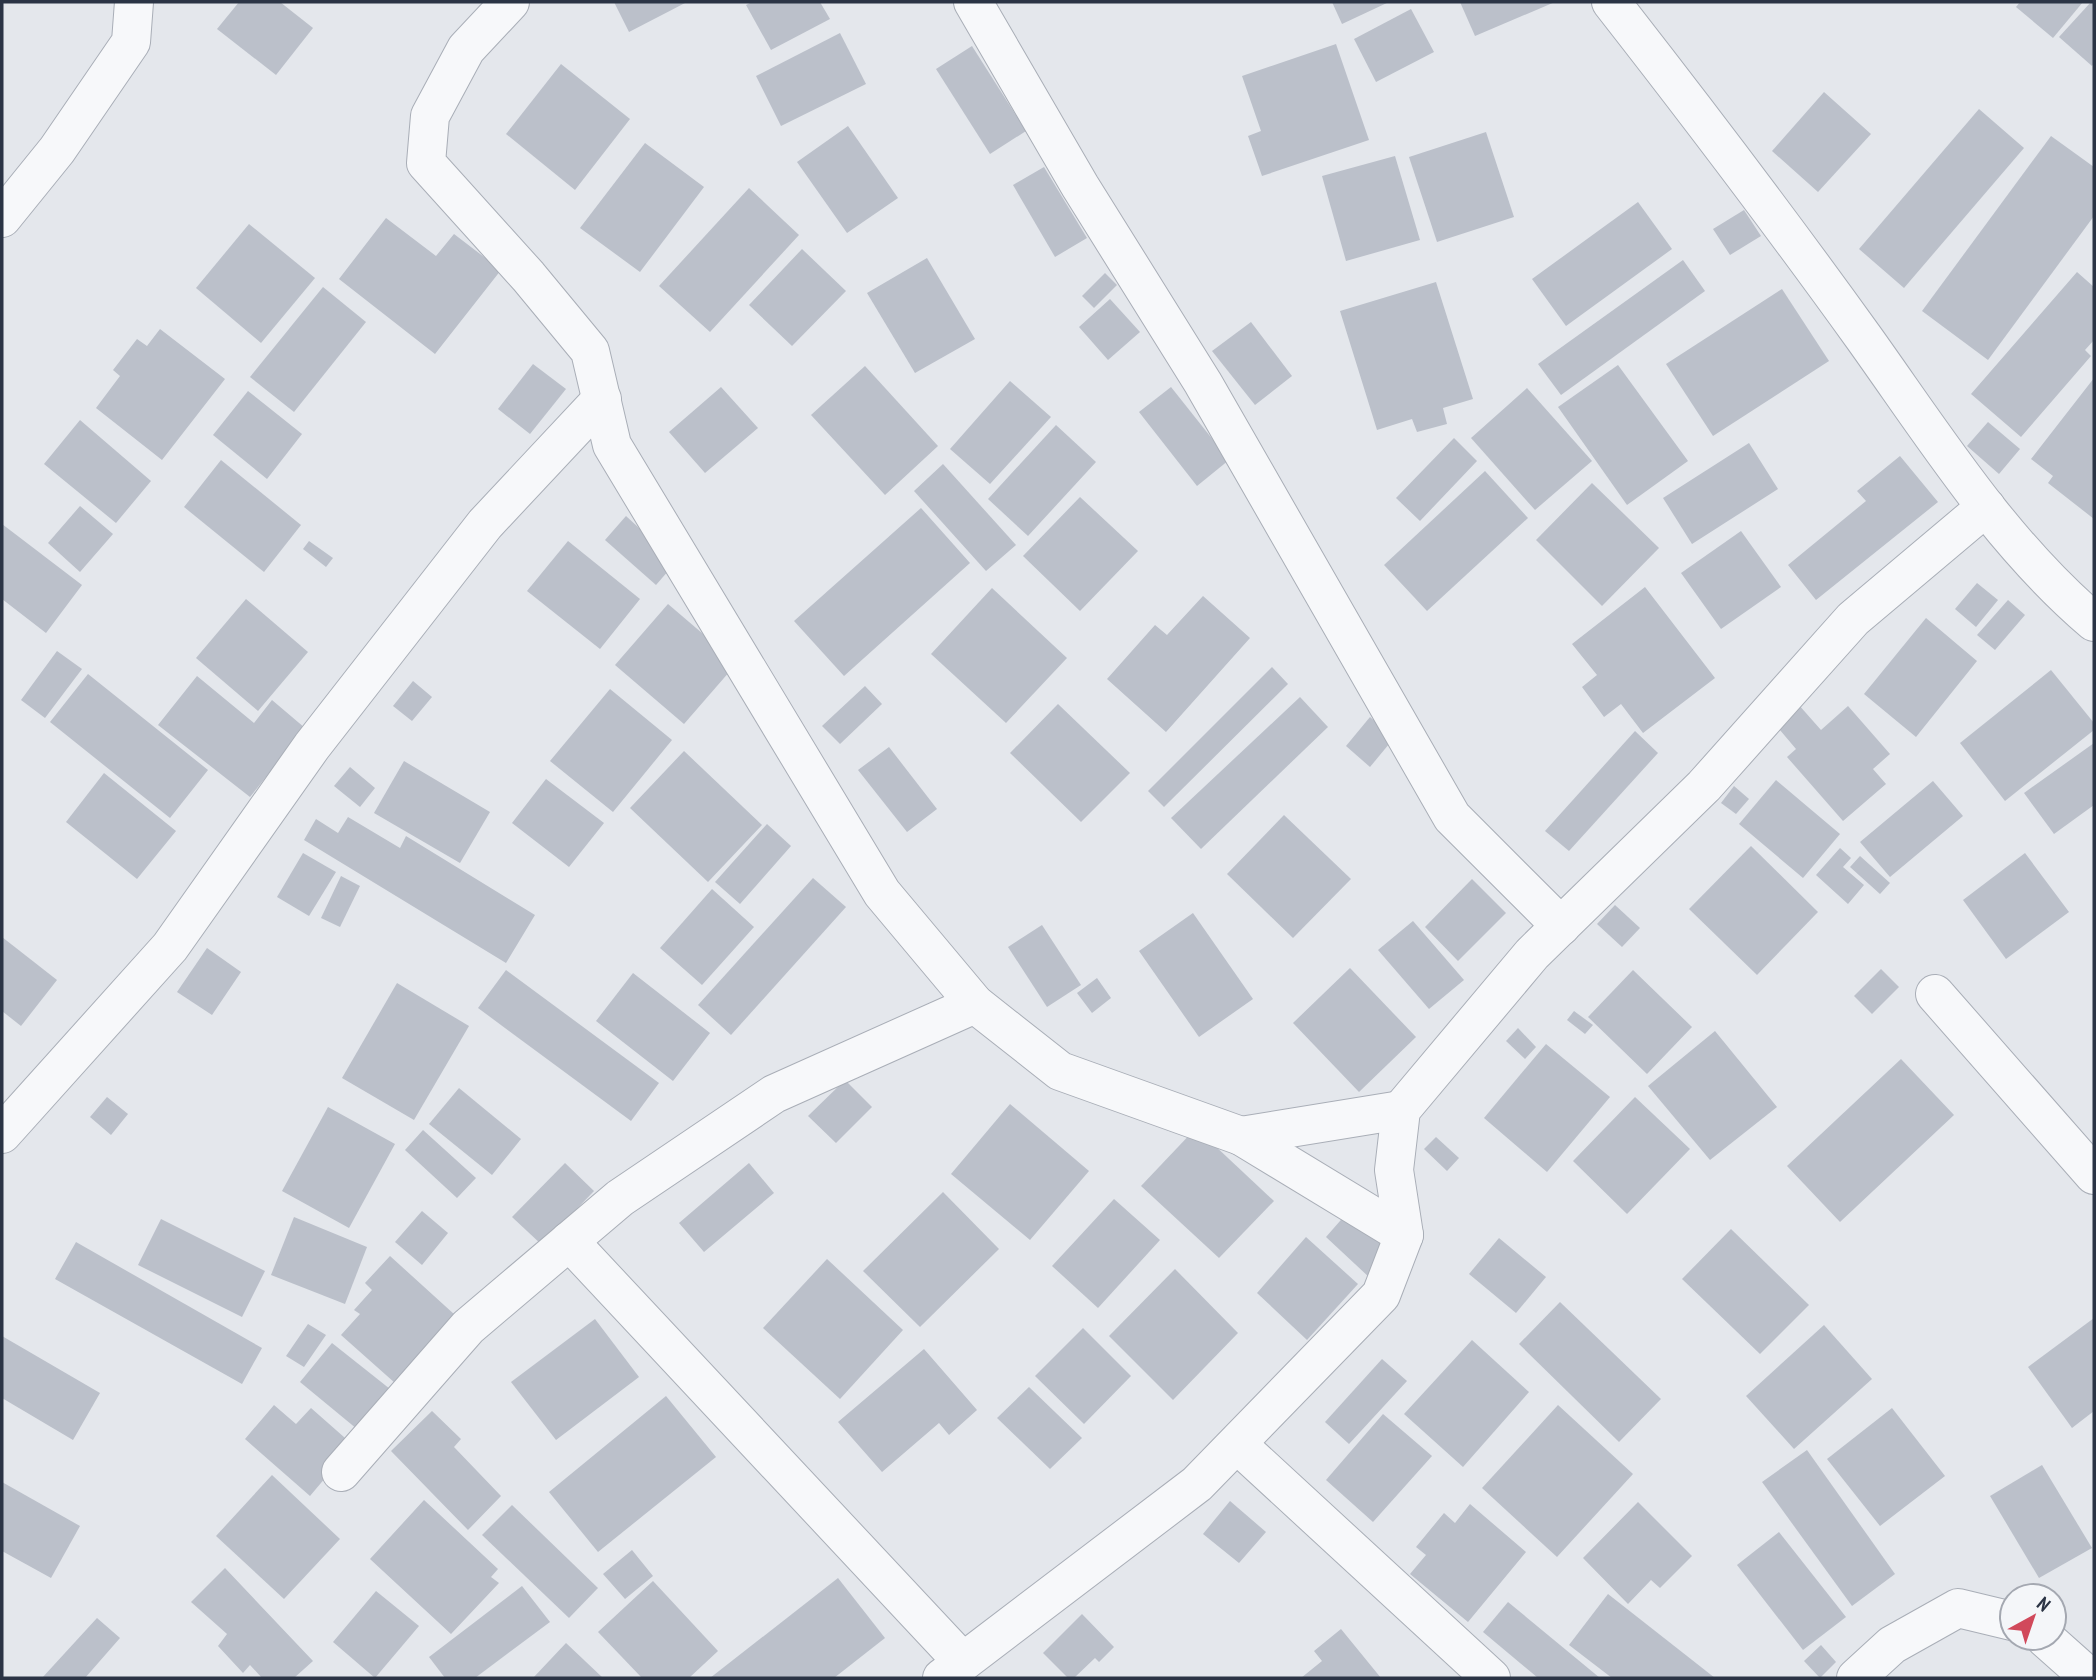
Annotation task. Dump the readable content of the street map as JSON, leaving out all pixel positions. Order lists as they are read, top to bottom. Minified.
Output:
{"north":"top right"}
